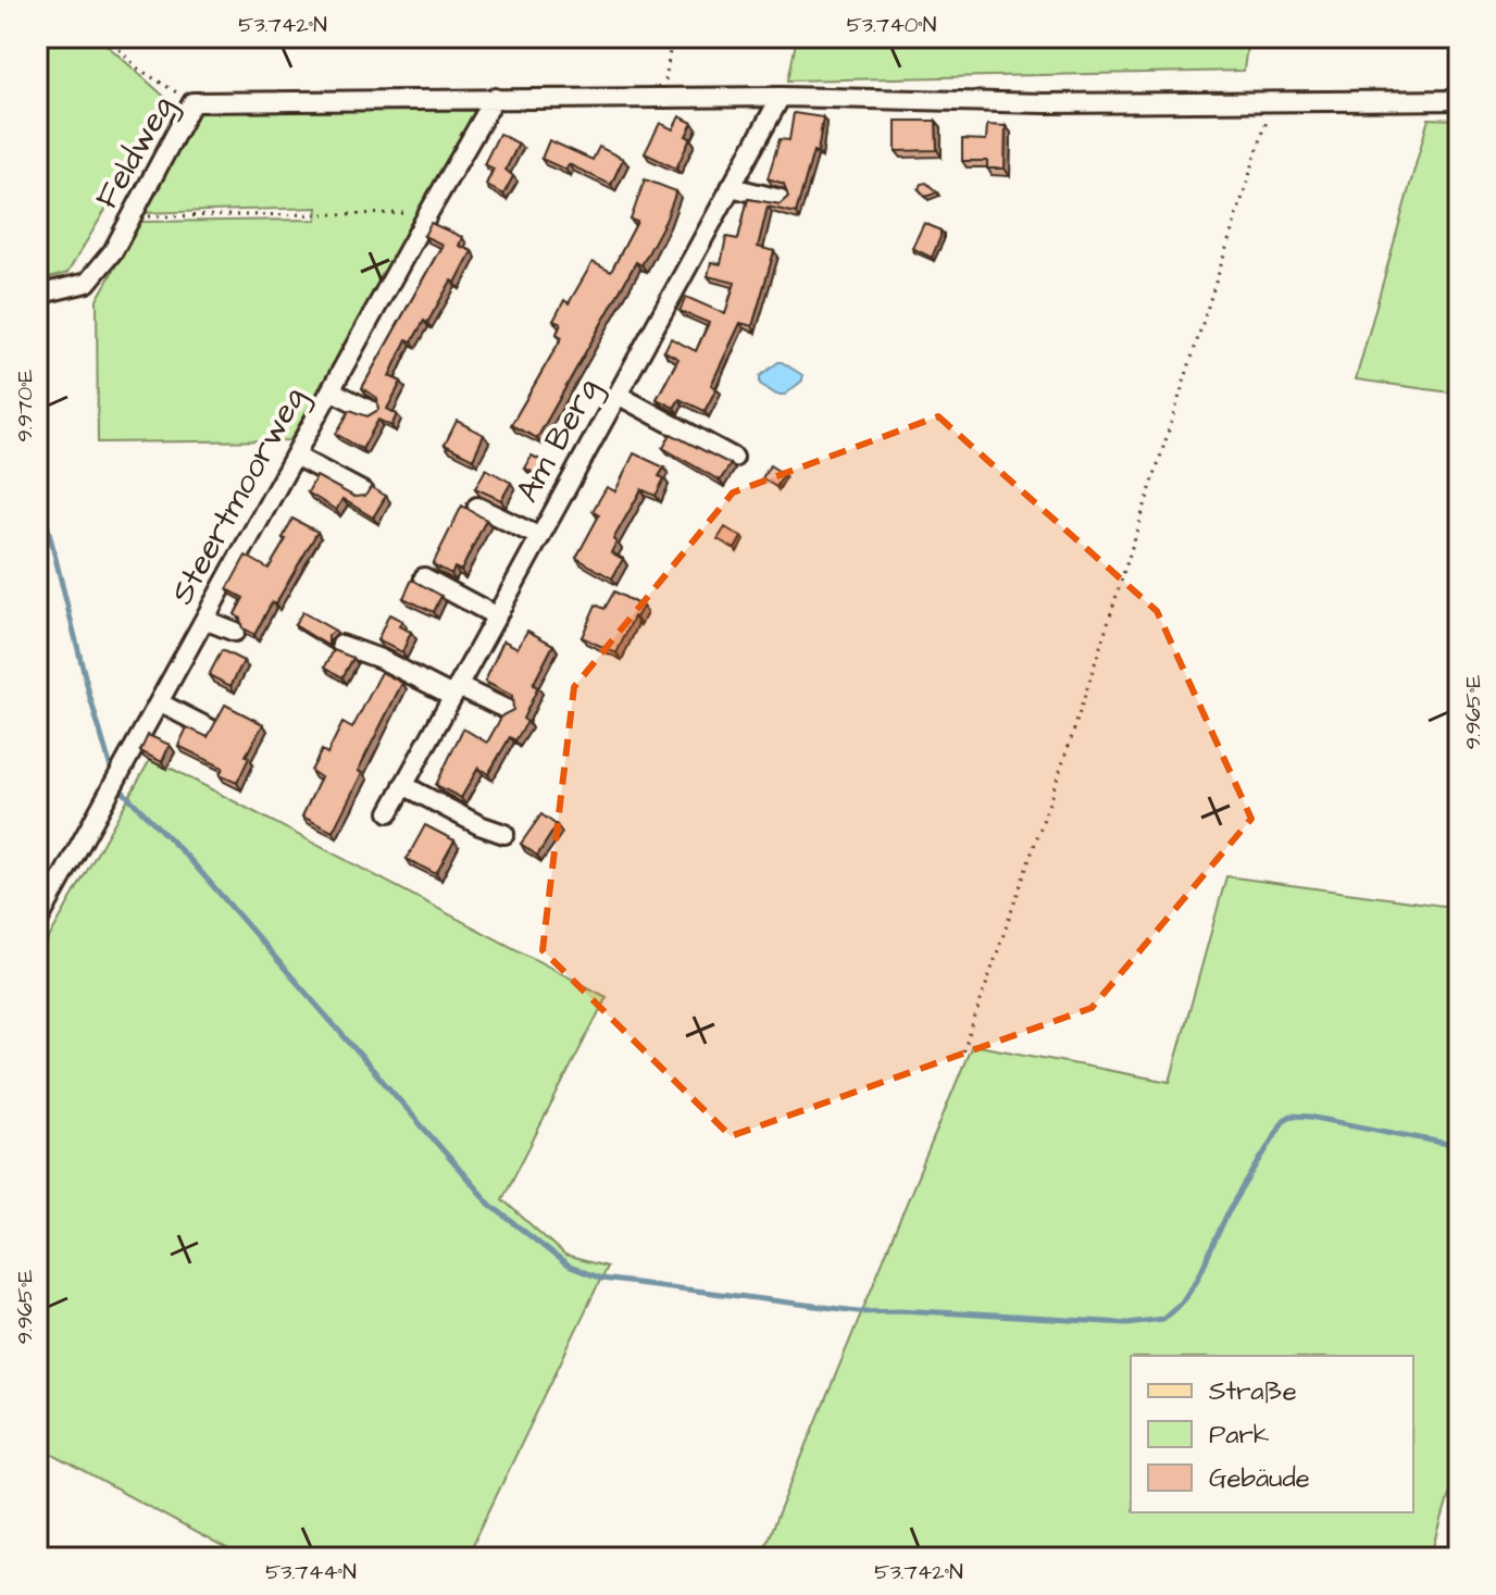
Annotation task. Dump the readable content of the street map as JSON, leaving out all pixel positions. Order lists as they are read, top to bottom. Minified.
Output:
{"streets":{"street":["Feldweg","Am Berg","Steertmoorweg"]},"crossings":[["Feldweg","Am Berg"],["Feldweg","Steertmoorweg"]],"legend":["Straße","Park","Gebäude"],"coordinates":["53.742°N","53.740°N","9.970°E","9.965°E","53.744°N"]}
